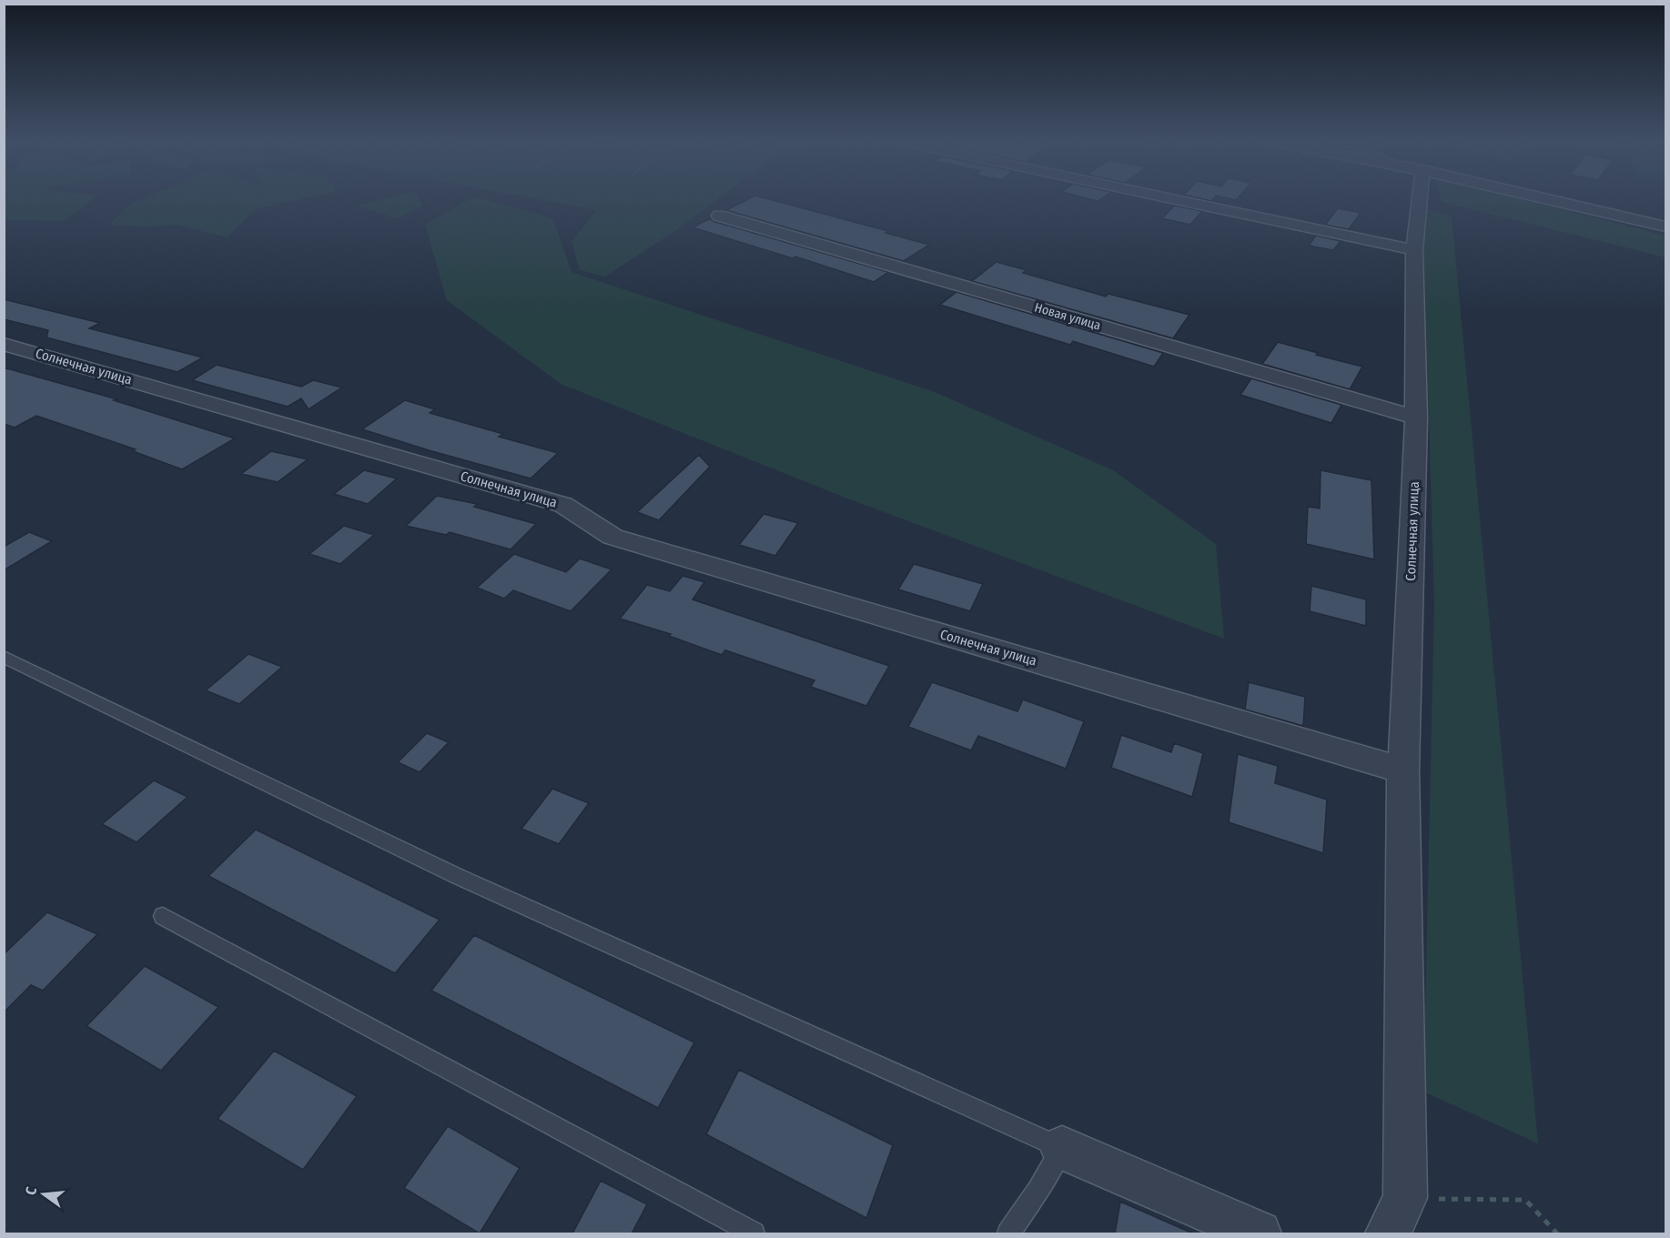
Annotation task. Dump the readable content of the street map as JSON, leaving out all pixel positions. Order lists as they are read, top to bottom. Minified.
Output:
{"streets":{"street":["Новая улица","Солнечная улица"]},"crossings":[["Новая улица","Солнечная улица"]],"north":"left"}
